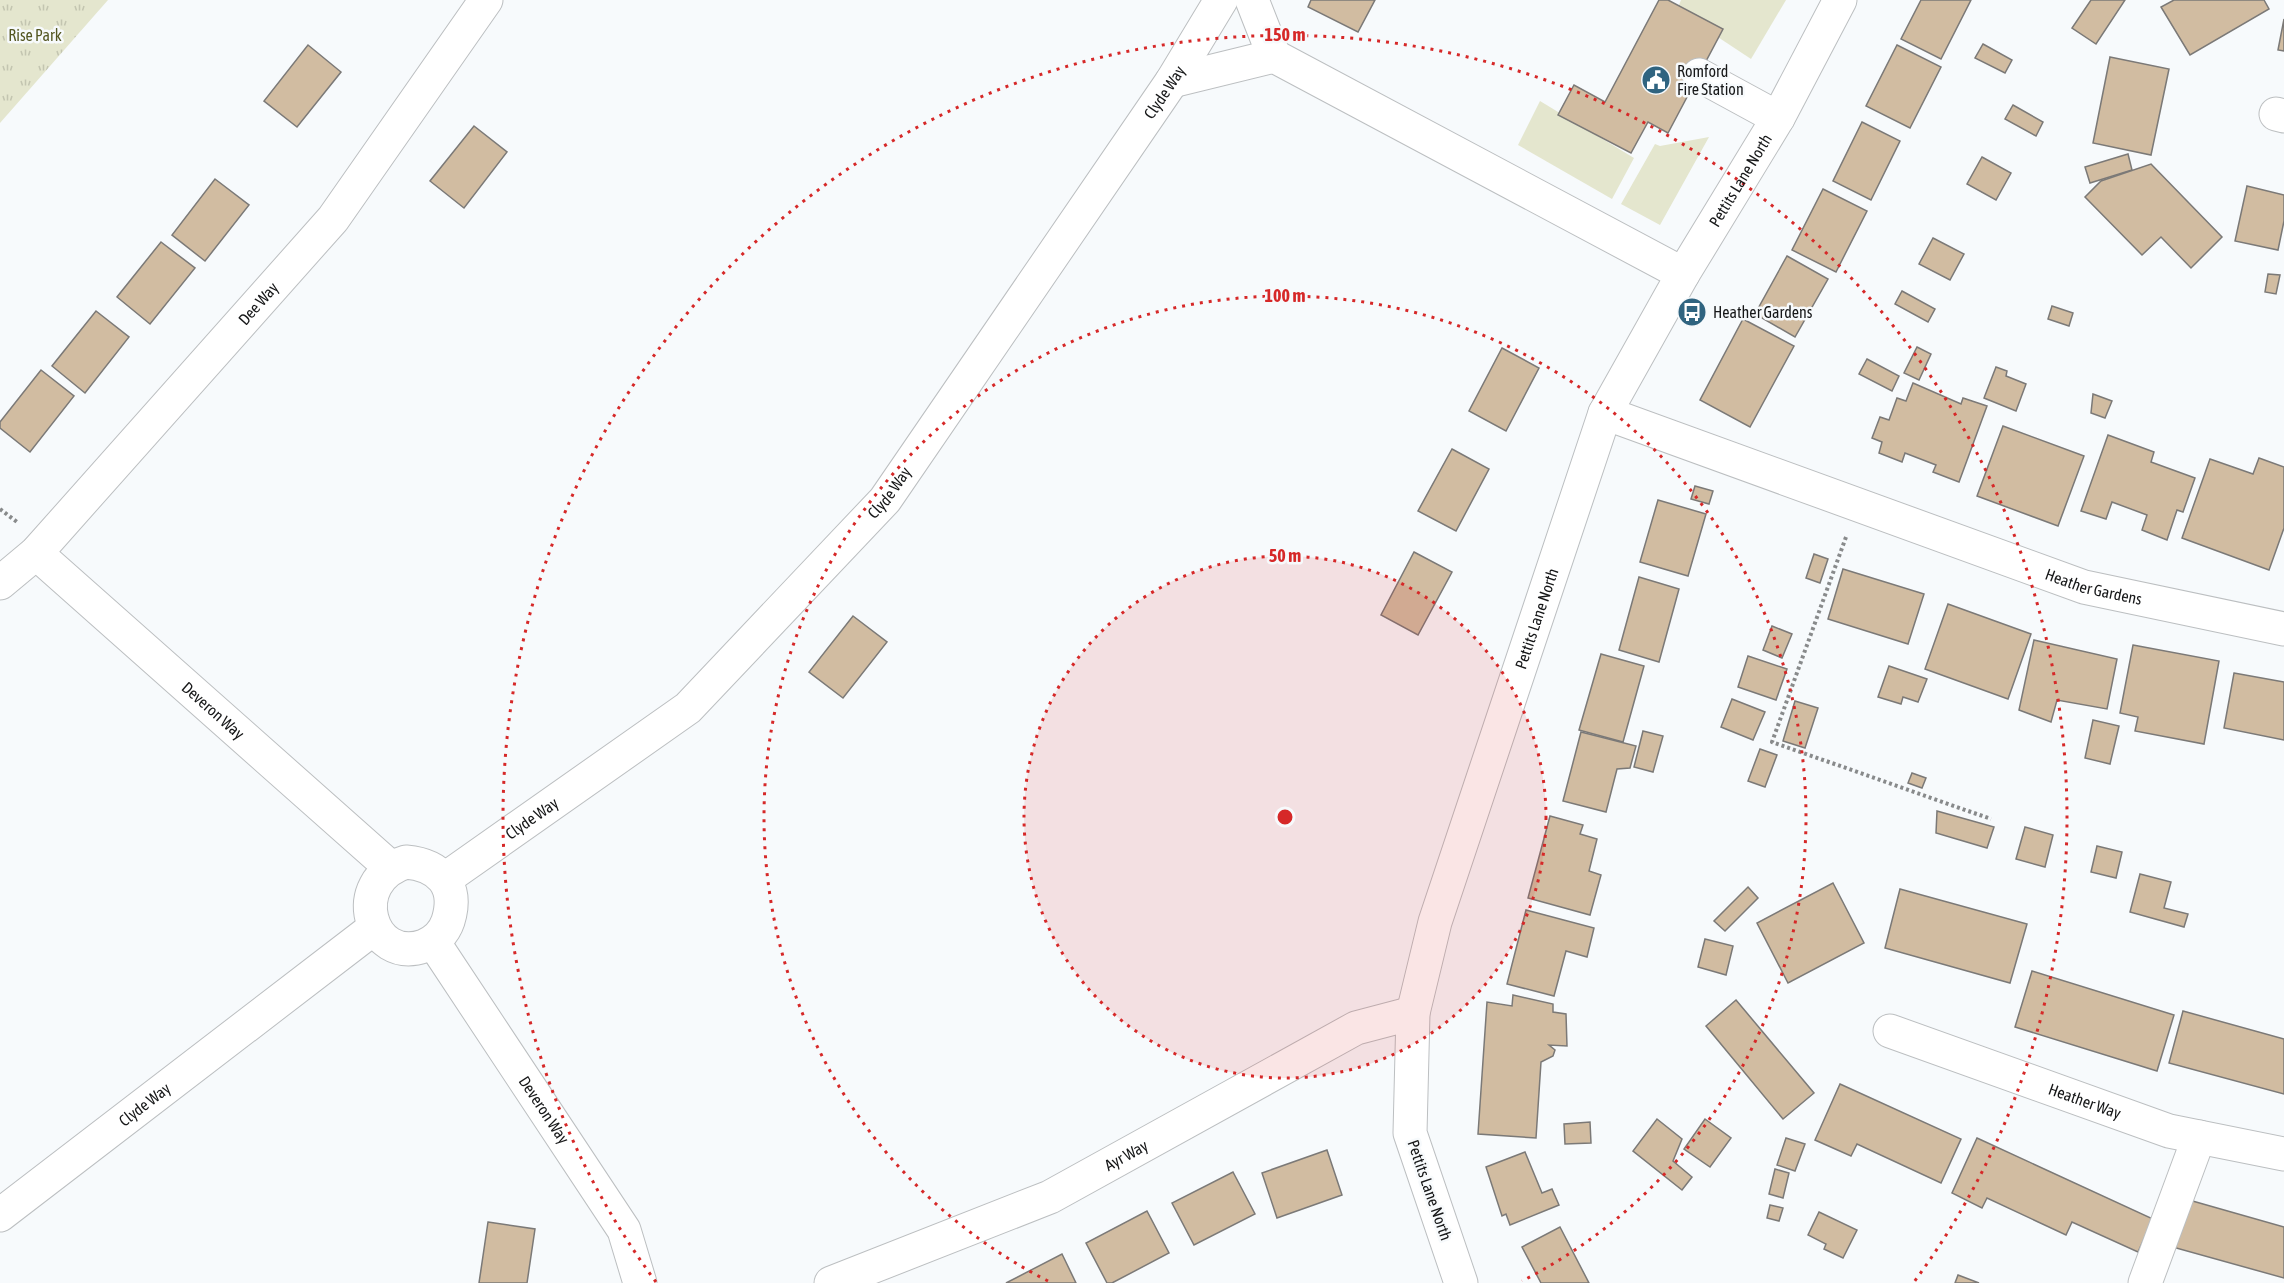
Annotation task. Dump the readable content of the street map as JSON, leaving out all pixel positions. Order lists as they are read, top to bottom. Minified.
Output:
{"streets":{"street":["Clyde Way","Pettits Lane North","Dee Way","Heather Gardens","Deveron Way","Heather Way","Ayr Way"]},"crossings":[["Clyde Way","Deveron Way"],["Pettits Lane North","Heather Gardens"],["Pettits Lane North","Ayr Way"],["Dee Way","Deveron Way"]],"parks":["Rise Park"],"places":{"public building":["Romford Fire Station"],"bus stop":["Heather Gardens"]},"rings":["150 m","100 m","50 m"]}
